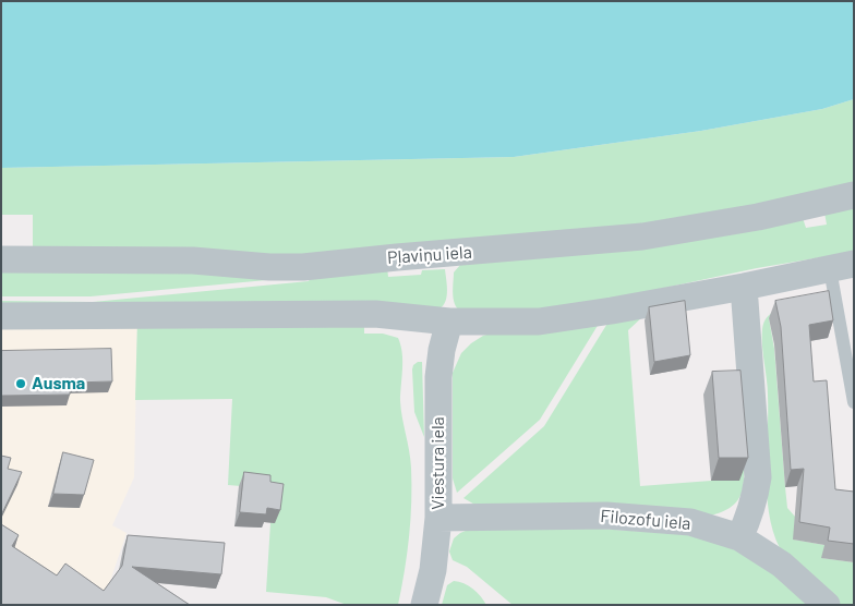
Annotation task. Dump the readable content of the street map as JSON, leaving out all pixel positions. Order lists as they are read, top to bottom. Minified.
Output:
{"streets":{"street":["Pļaviņu iela","Viestura iela","Filozofu iela"]},"crossings":[["Viestura iela","Filozofu iela"]],"places":["Ausma"]}
